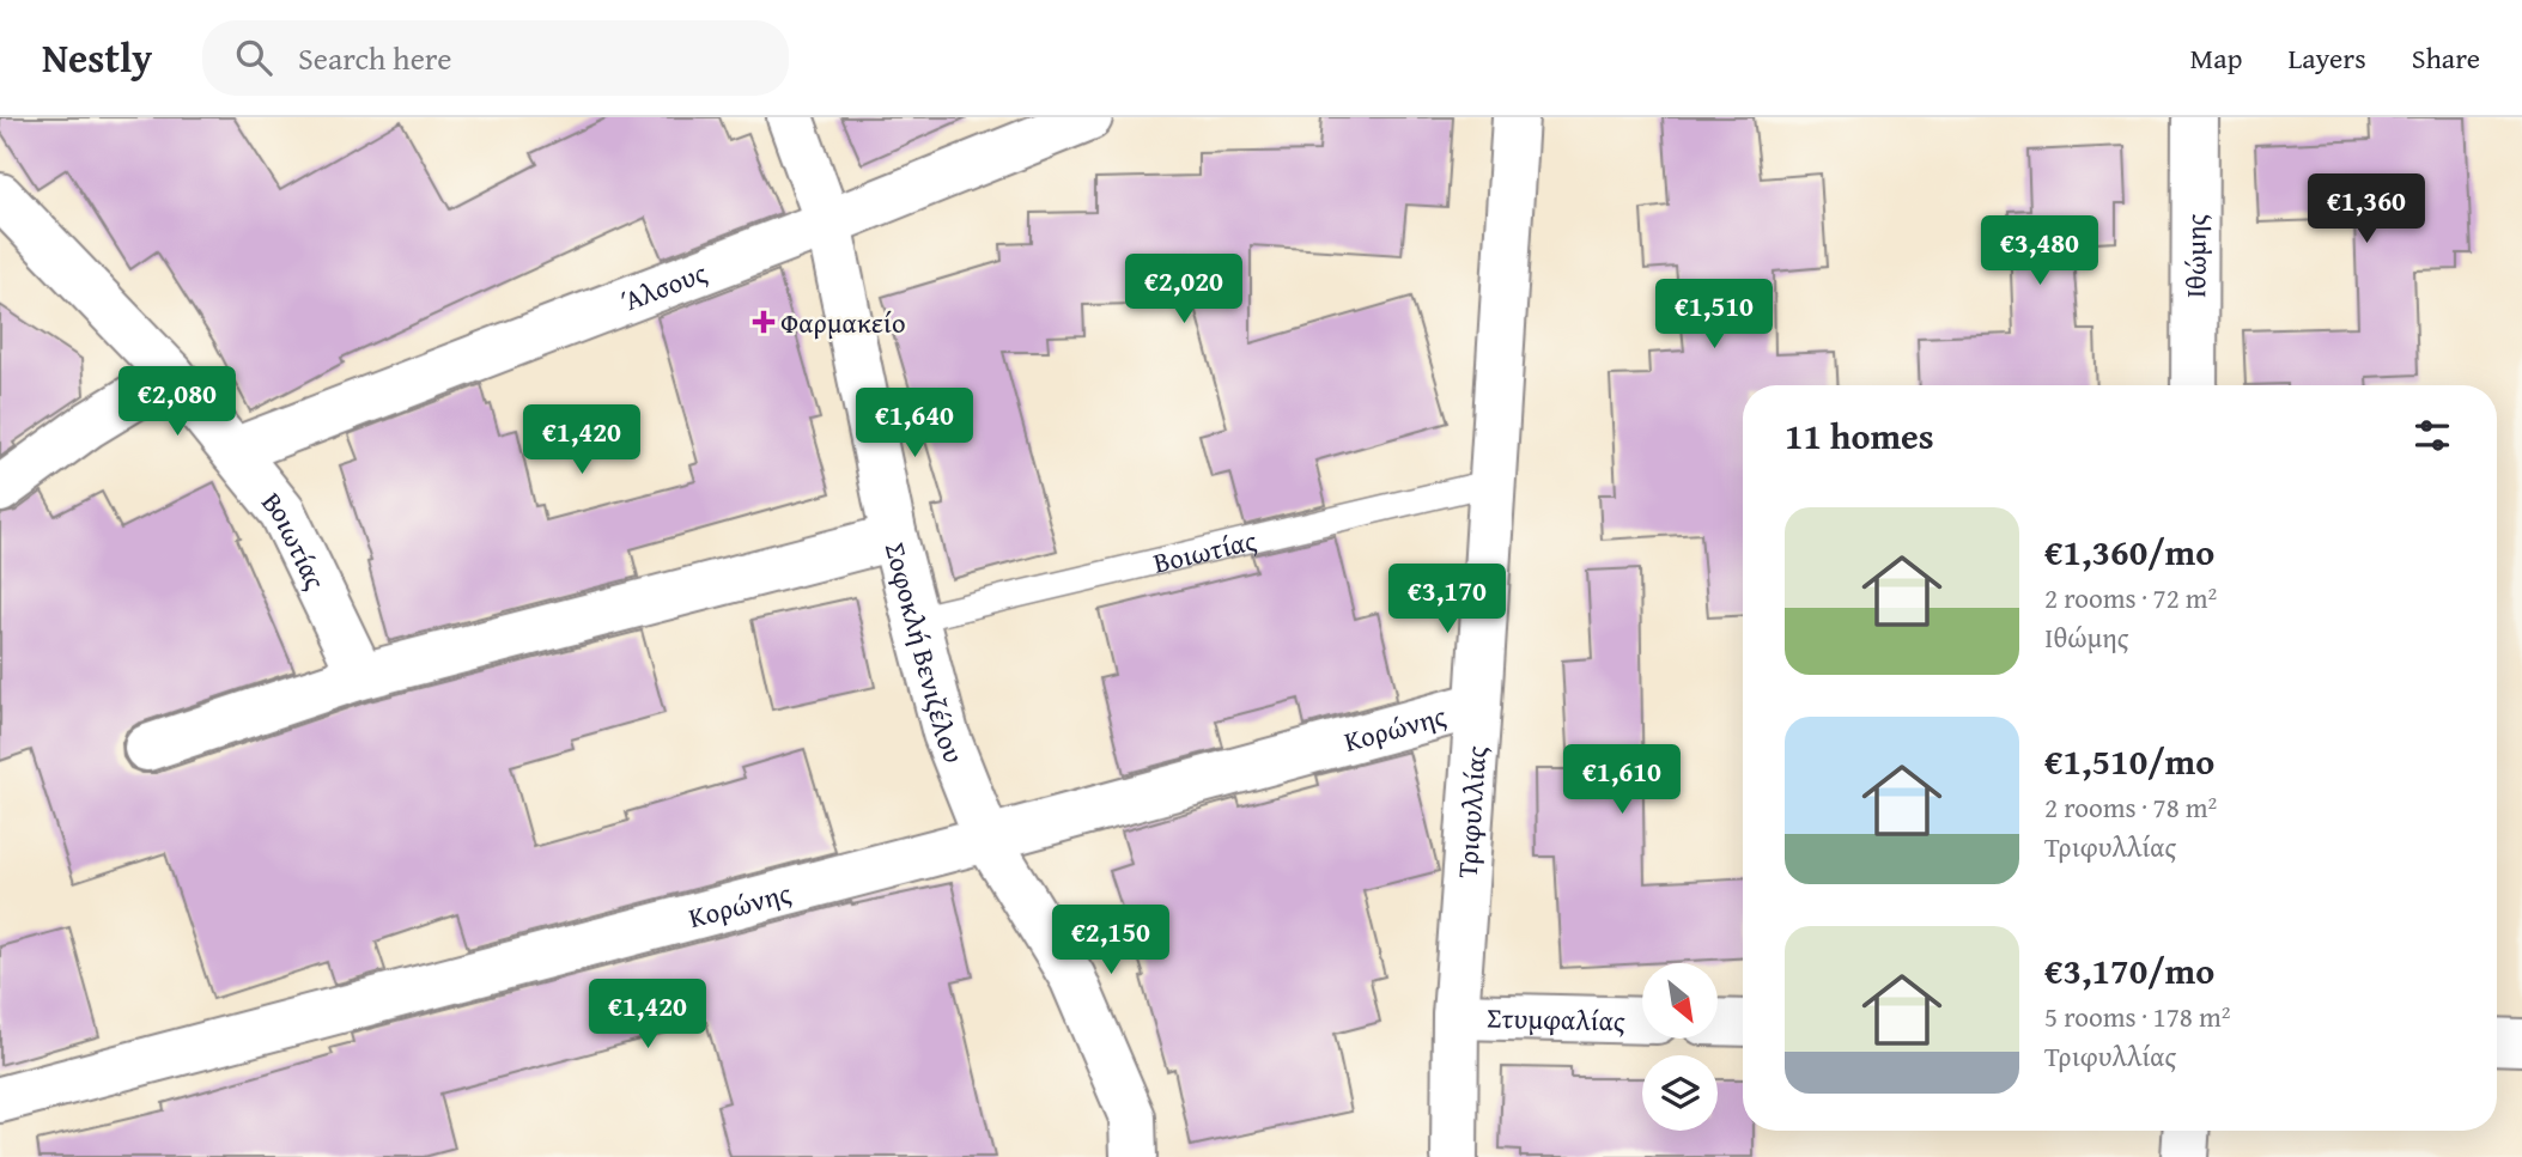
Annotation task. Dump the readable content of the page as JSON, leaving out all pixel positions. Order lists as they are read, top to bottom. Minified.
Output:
{"streets":{"street":["Ιθώμης","Άλσους","Βοιωτίας","Σοφοκλή Βενιζέλου","Κορώνης","Τριφυλλίας","Στυμφαλίας"]},"crossings":[["Άλσους","Βοιωτίας"],["Άλσους","Σοφοκλή Βενιζέλου"],["Βοιωτίας","Σοφοκλή Βενιζέλου"],["Βοιωτίας","Τριφυλλίας"],["Σοφοκλή Βενιζέλου","Κορώνης"],["Κορώνης","Τριφυλλίας"],["Τριφυλλίας","Στυμφαλίας"]],"places":{"health":["Φαρμακείο"]},"north":"bottom right","page":{"header":"Nestly","search":"Search here","nav":["Map","Layers","Share"],"price":["€1,360","€3,480","€2,020","€1,510","€2,080","€1,640","€1,420","€3,170","€1,610","€2,150","€1,420"],"heading":"11 homes","list":[{"name":"€1,360/mo","note":"2 rooms · 72 m² · Ιθώμης"},{"name":"€1,510/mo","note":"2 rooms · 78 m² · Τριφυλλίας"},{"name":"€3,170/mo","note":"5 rooms · 178 m² · Τριφυλλίας"}]}}
